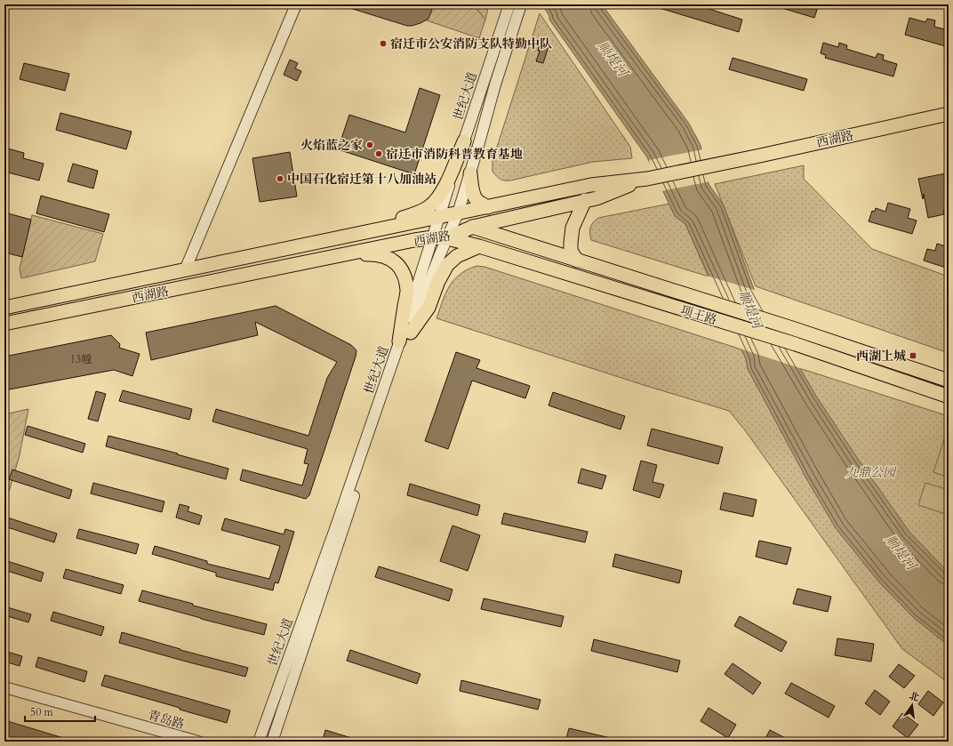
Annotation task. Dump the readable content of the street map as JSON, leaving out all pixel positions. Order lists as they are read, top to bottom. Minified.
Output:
{"streets":{"main road":["西湖路","项王路"],"street":["世纪大道","青岛路"]},"crossings":[["世纪大道","西湖路"],["世纪大道","项王路"],["西湖路","项王路"]],"water":["顺堤河"],"parks":["九鼎公园"],"places":{"other":["宿迁市公安消防支队特勤中队","火焰蓝之家","宿迁市消防科普教育基地","中国石化宿迁第十八加油站"],"transit":["西湖上城"]},"house_numbers":["13幢"],"scale_bar":"50 m","north":"top"}
